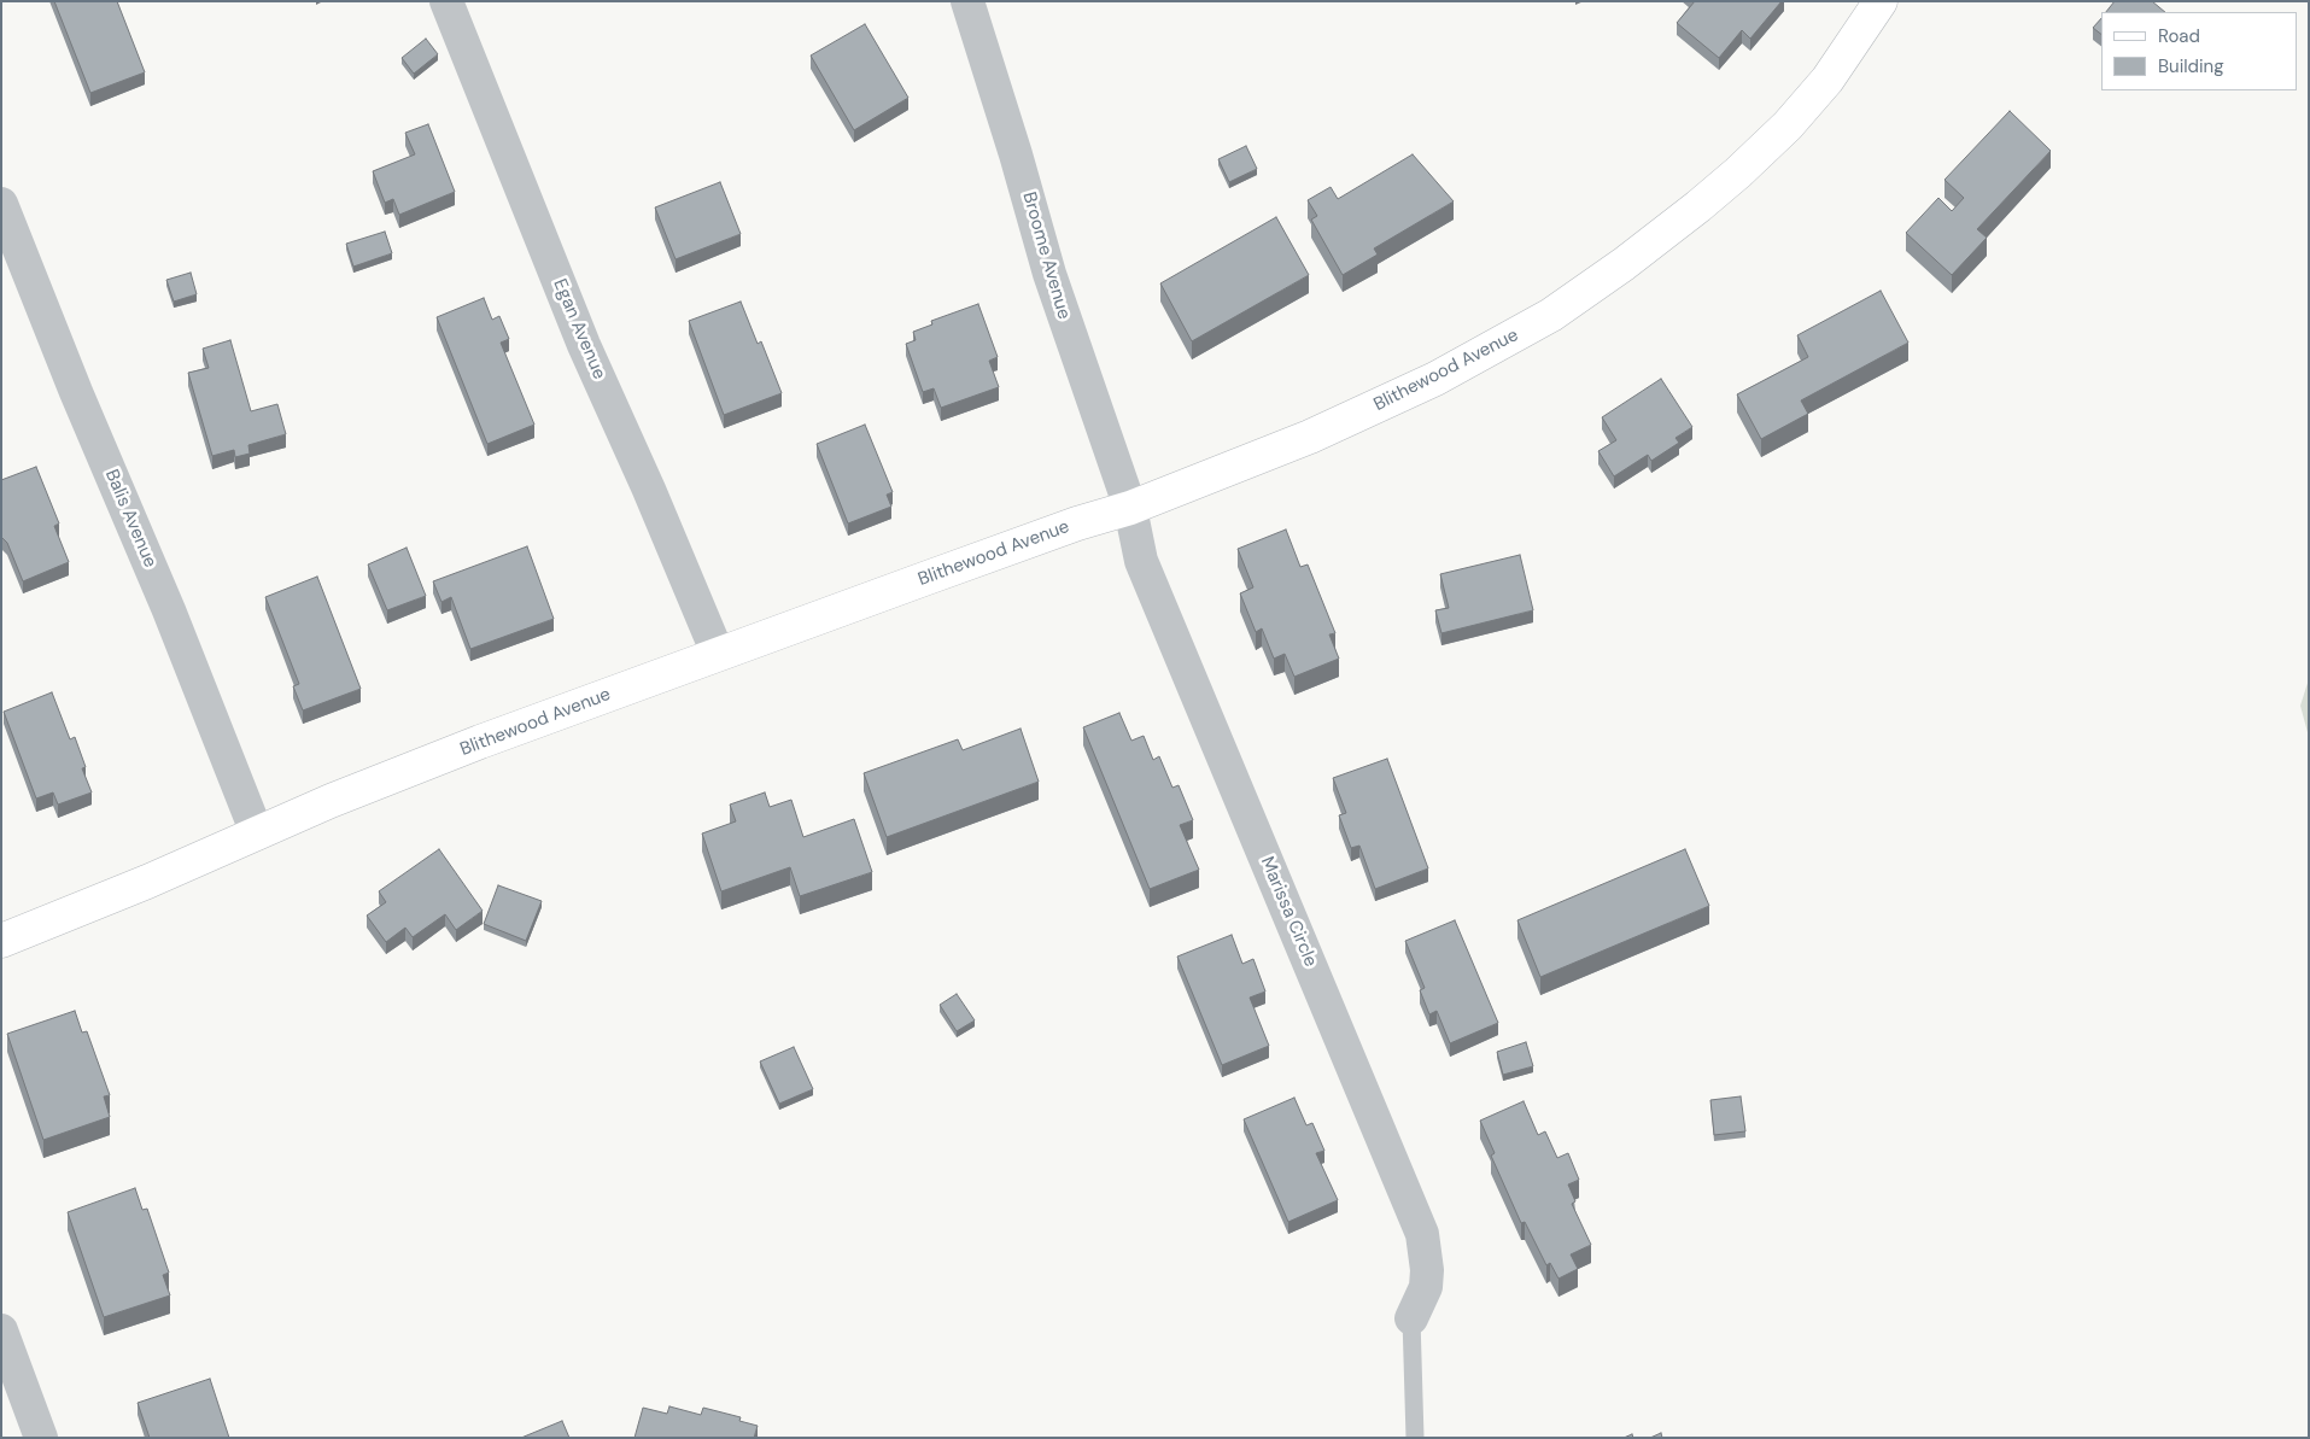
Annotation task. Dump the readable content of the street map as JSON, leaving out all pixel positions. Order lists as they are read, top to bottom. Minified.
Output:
{"streets":{"street":["Broome Avenue","Egan Avenue","Blithewood Avenue","Balis Avenue","Marissa Circle"]},"crossings":[["Broome Avenue","Blithewood Avenue"],["Broome Avenue","Marissa Circle"],["Egan Avenue","Blithewood Avenue"],["Blithewood Avenue","Balis Avenue"],["Blithewood Avenue","Marissa Circle"]],"legend":["Road","Building"]}
